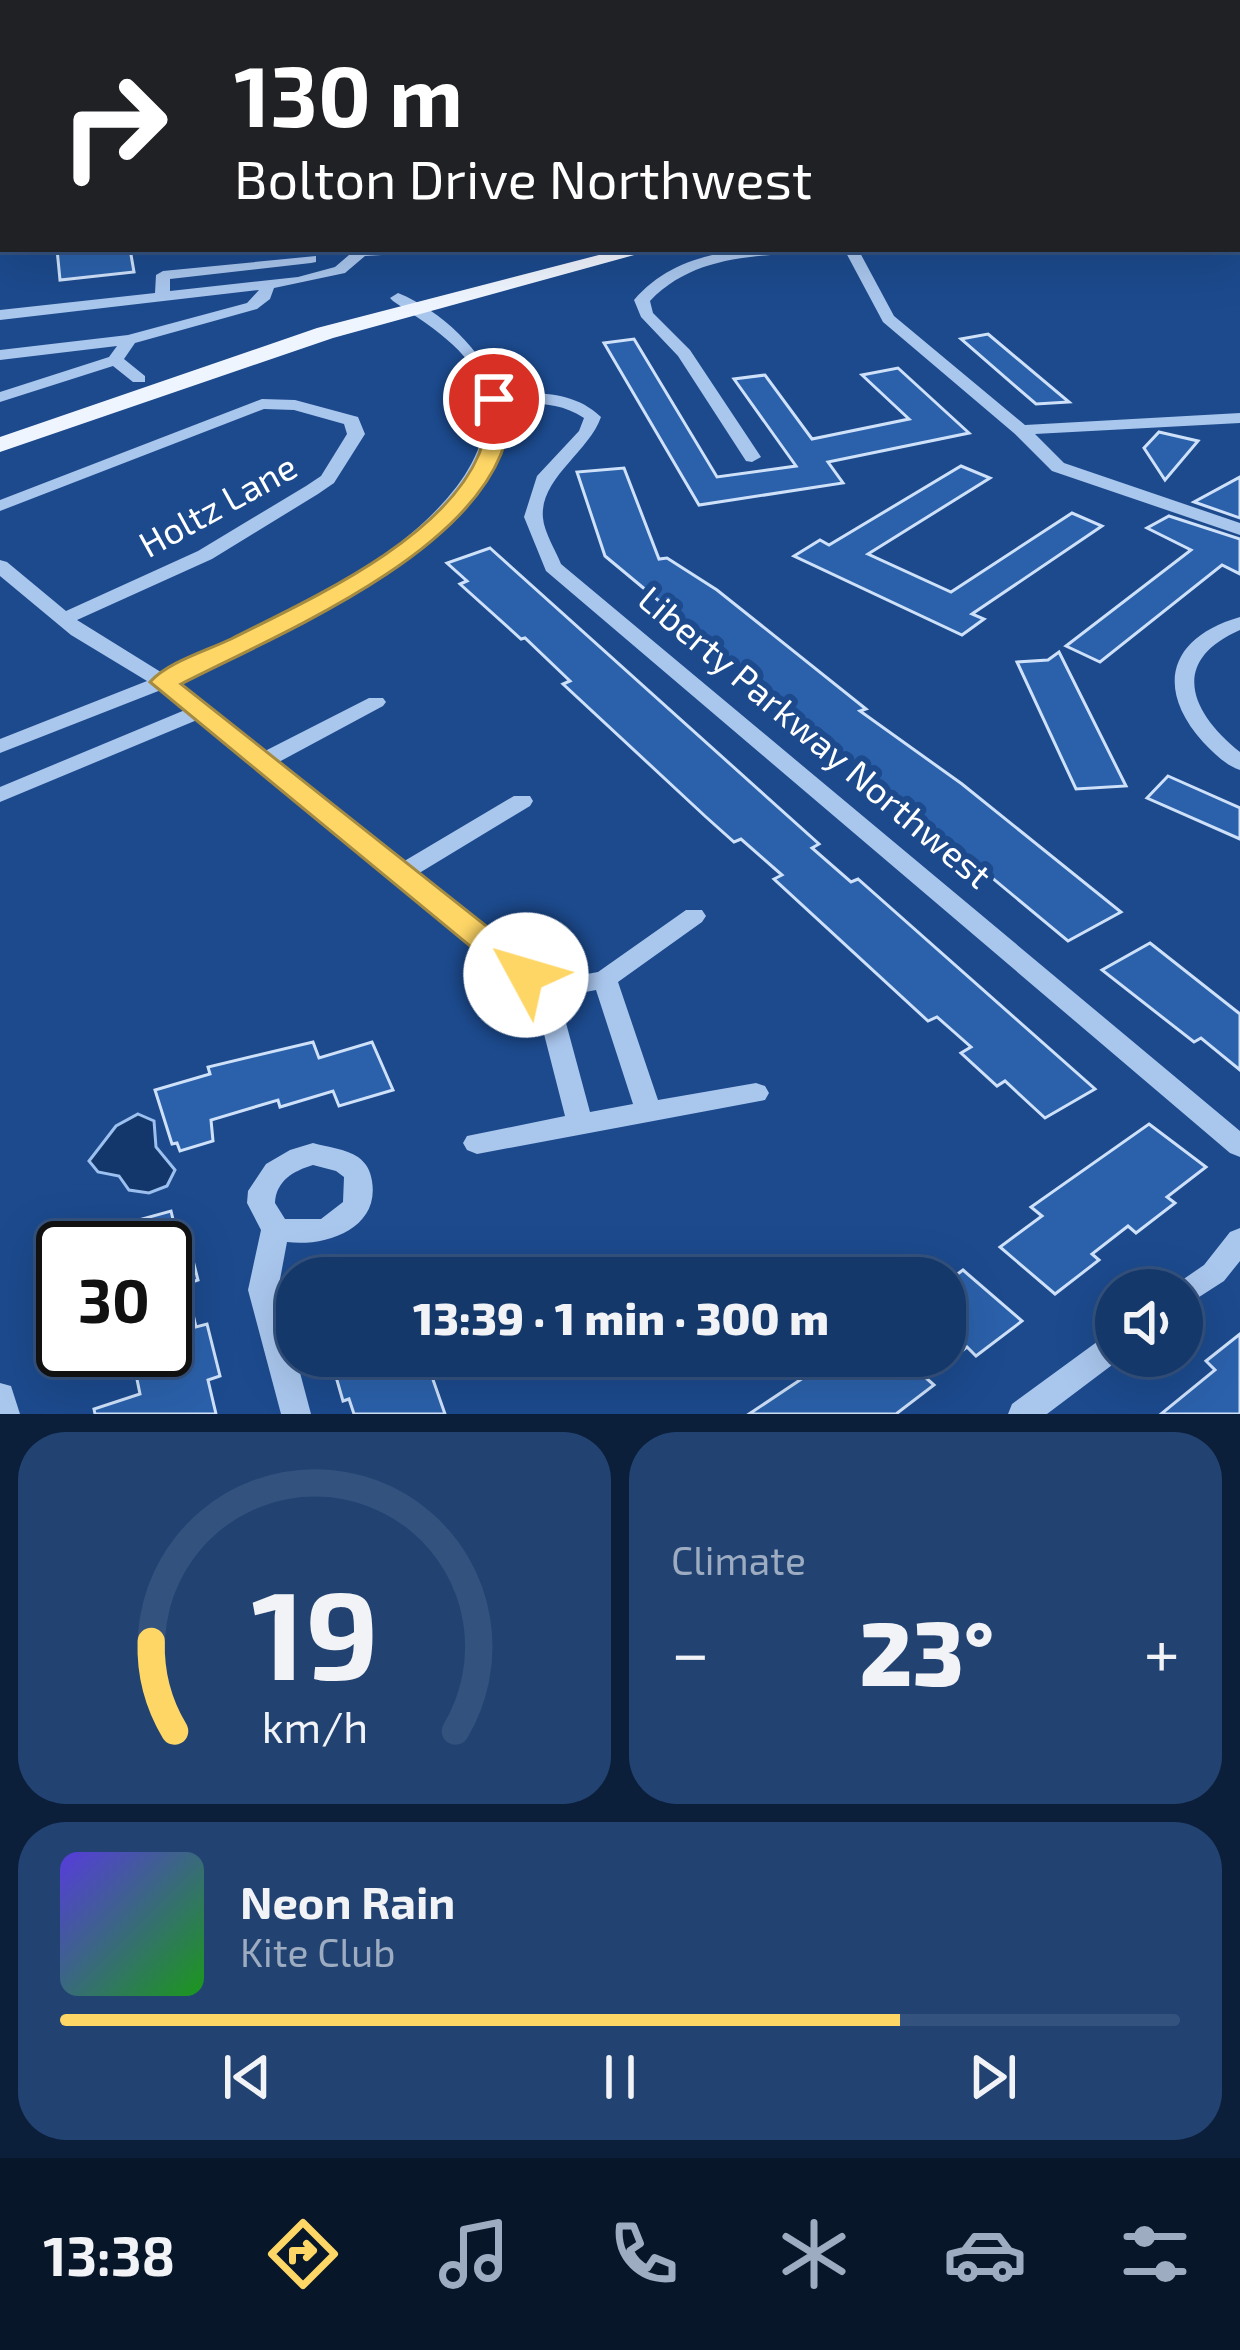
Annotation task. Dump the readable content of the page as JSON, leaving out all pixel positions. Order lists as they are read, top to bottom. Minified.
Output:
{"streets":{"street":["Holtz Lane","Liberty Parkway Northwest"]},"page":{"turn":["130 m","Bolton Drive Northwest"],"limit":"30","trip":"13:39 · 1 min · 300 m","tile":"Climate","heat":["−","23°","+"],"song":["Neon Rain","Kite Club"],"tabs":"13:38","gauge":["19","km/h"]}}
